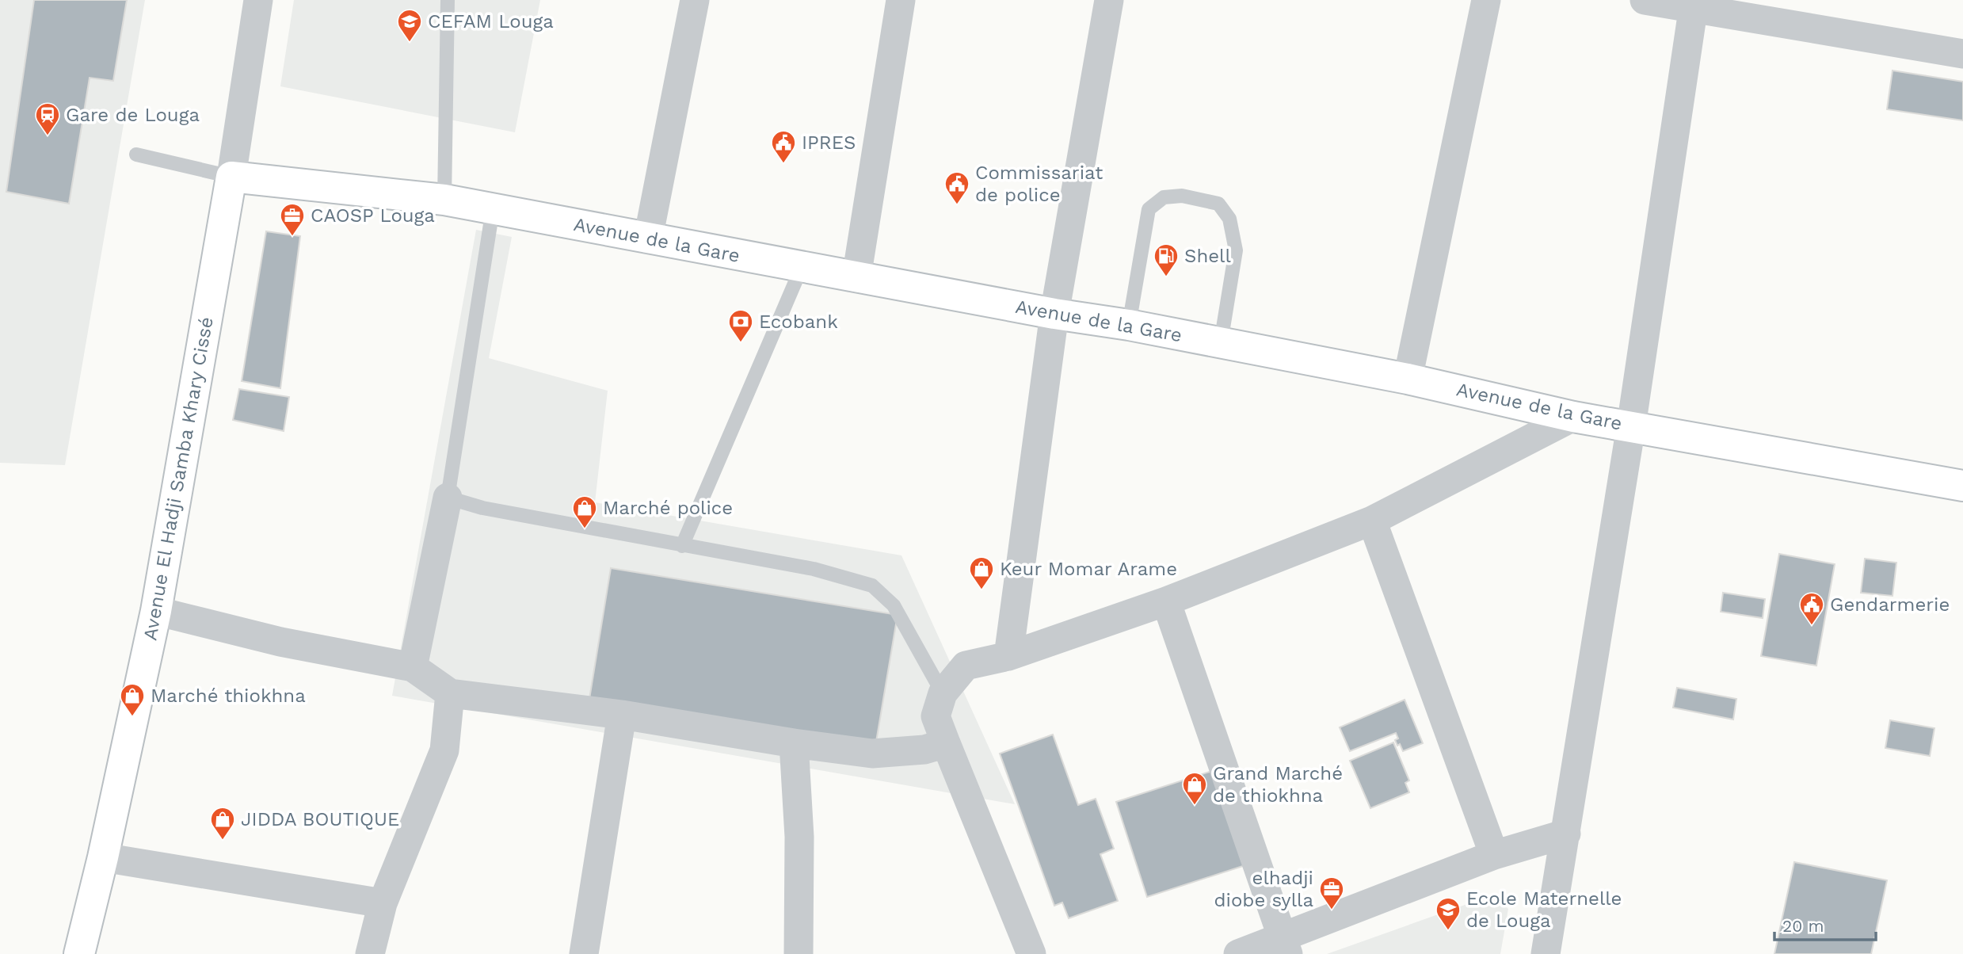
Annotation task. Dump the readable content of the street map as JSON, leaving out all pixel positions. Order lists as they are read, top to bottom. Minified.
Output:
{"streets":{"street":["Avenue de la Gare","Avenue El Hadji Samba Khary Cissé"]},"crossings":[["Avenue de la Gare","Avenue El Hadji Samba Khary Cissé"]],"places":{"school or university":["CEFAM Louga","Ecole Maternelle de Louga"],"station":["Gare de Louga"],"public building":["IPRES","Commissariat de police","Gendarmerie"],"office":["CAOSP Louga","elhadji diobe sylla"],"fuel station":["Shell"],"bank":["Ecobank"],"shop":["Marché police","Keur Momar Arame","Marché thiokhna","Grand Marché de thiokhna","JIDDA BOUTIQUE"]},"scale_bar":"20 m"}
